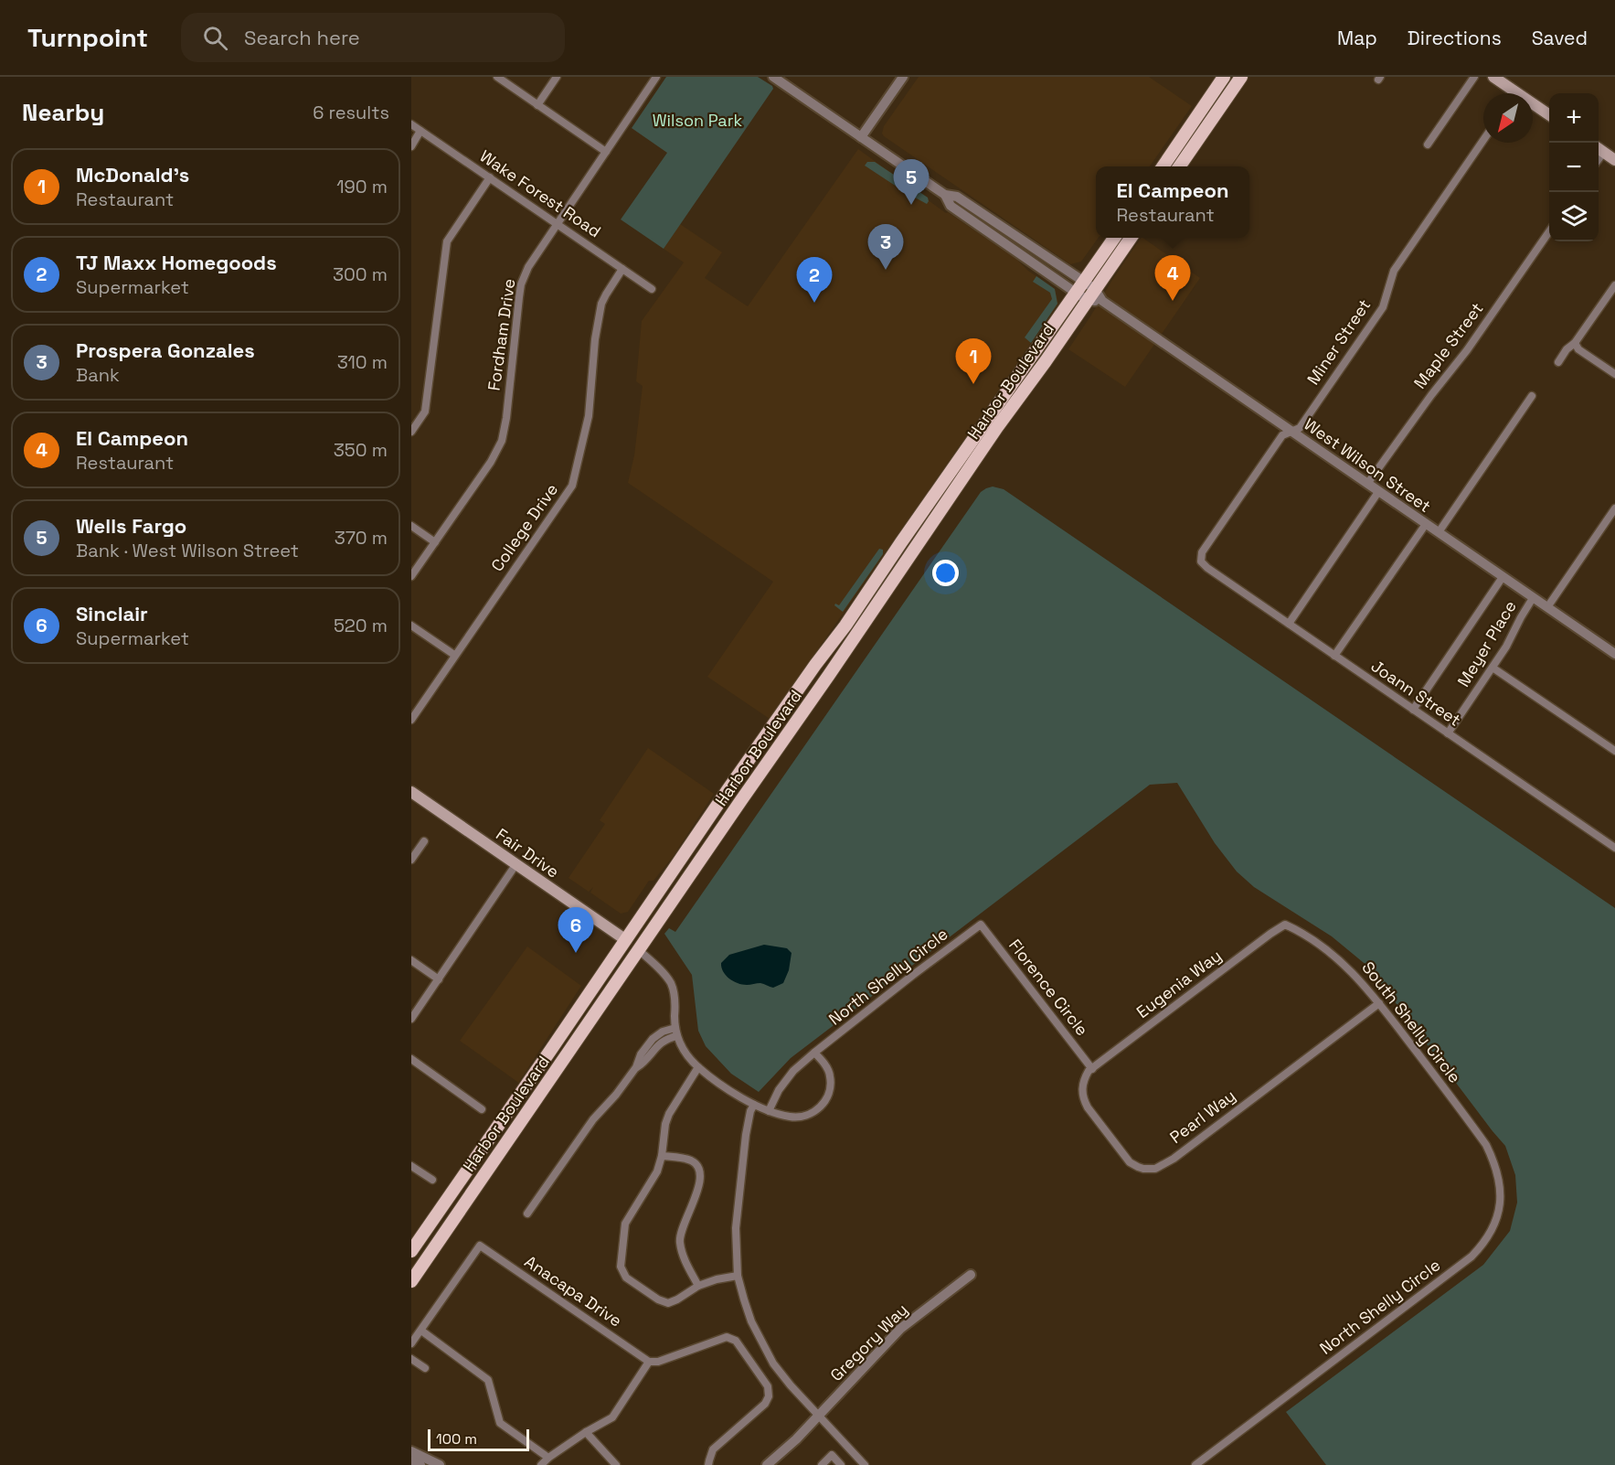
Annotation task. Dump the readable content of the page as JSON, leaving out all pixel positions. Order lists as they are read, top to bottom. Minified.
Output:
{"streets":{"main road":["Harbor Boulevard","Fair Drive"],"street":["Wake Forest Road","Fordham Drive","Miner Street","Maple Street","West Wilson Street","College Drive","Meyer Place","Joann Street","North Shelly Circle","Eugenia Way","Florence Circle","South Shelly Circle","Pearl Way","Anacapa Drive","Gregory Way"]},"crossings":[["Wake Forest Road","Fordham Drive"],["Wake Forest Road","College Drive"],["Miner Street","West Wilson Street"],["Miner Street","Joann Street"],["Maple Street","West Wilson Street"],["Harbor Boulevard","West Wilson Street"],["Harbor Boulevard","Fair Drive"],["West Wilson Street","Meyer Place"],["Meyer Place","Joann Street"],["North Shelly Circle","Florence Circle"],["North Shelly Circle","South Shelly Circle"],["Eugenia Way","Florence Circle"],["Eugenia Way","South Shelly Circle"],["Eugenia Way","Pearl Way"],["Florence Circle","Pearl Way"],["South Shelly Circle","Pearl Way"]],"parks":["Wilson Park"],"scale_bar":"100 m","north":"bottom left","page":{"header":"Turnpoint","search":"Search here","nav":["Map","Directions","Saved"],"heading":["Nearby","6 results"],"map_buttons":["+","−"],"list":[{"mark":"1","name":"McDonald's","note":"Restaurant","value":"190 m"},{"mark":"2","name":"TJ Maxx Homegoods","note":"Supermarket","value":"300 m"},{"mark":"3","name":"Prospera Gonzales","note":"Bank","value":"310 m"},{"mark":"4","name":"El Campeon","note":"Restaurant","value":"350 m"},{"mark":"5","name":"Wells Fargo","note":"Bank · West Wilson Street","value":"370 m"},{"mark":"6","name":"Sinclair","note":"Supermarket","value":"520 m"}],"pins":["5","3","4","2","1","6"],"popup":["El Campeon","Restaurant"],"scale":"100 m"}}
